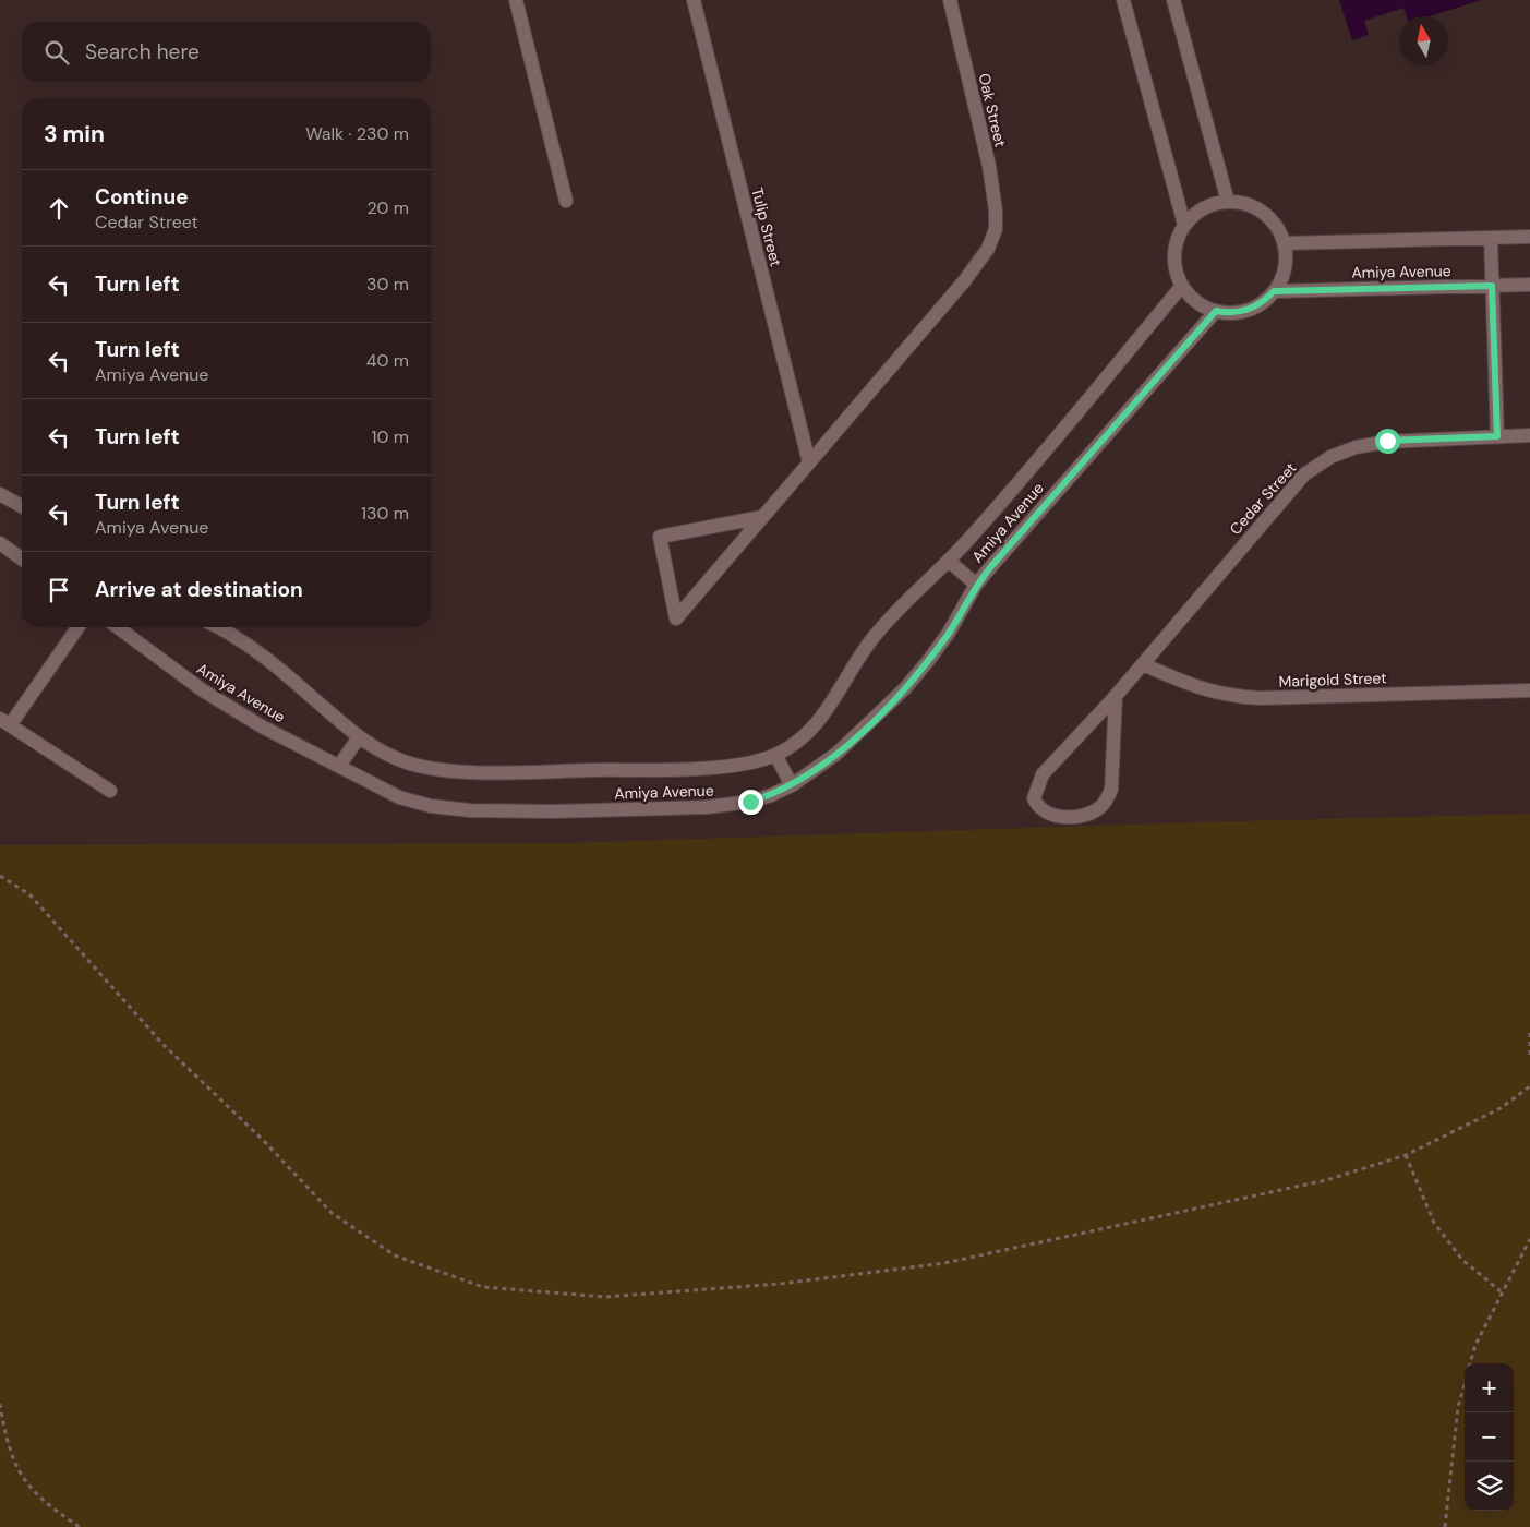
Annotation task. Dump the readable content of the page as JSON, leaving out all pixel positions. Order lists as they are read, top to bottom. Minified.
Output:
{"streets":{"street":["Oak Street","Tulip Street","Amiya Avenue","Cedar Street","Marigold Street"]},"crossings":[["Oak Street","Tulip Street"],["Cedar Street","Marigold Street"]],"north":"top","page":{"search":"Search here","heading":["3 min","Walk · 230 m"],"list":[["Continue","Cedar Street","20 m"],["Turn left","30 m"],["Turn left","Amiya Avenue","40 m"],["Turn left","10 m"],["Turn left","Amiya Avenue","130 m"],"Arrive at destination"],"map_buttons":["+","−"]}}
